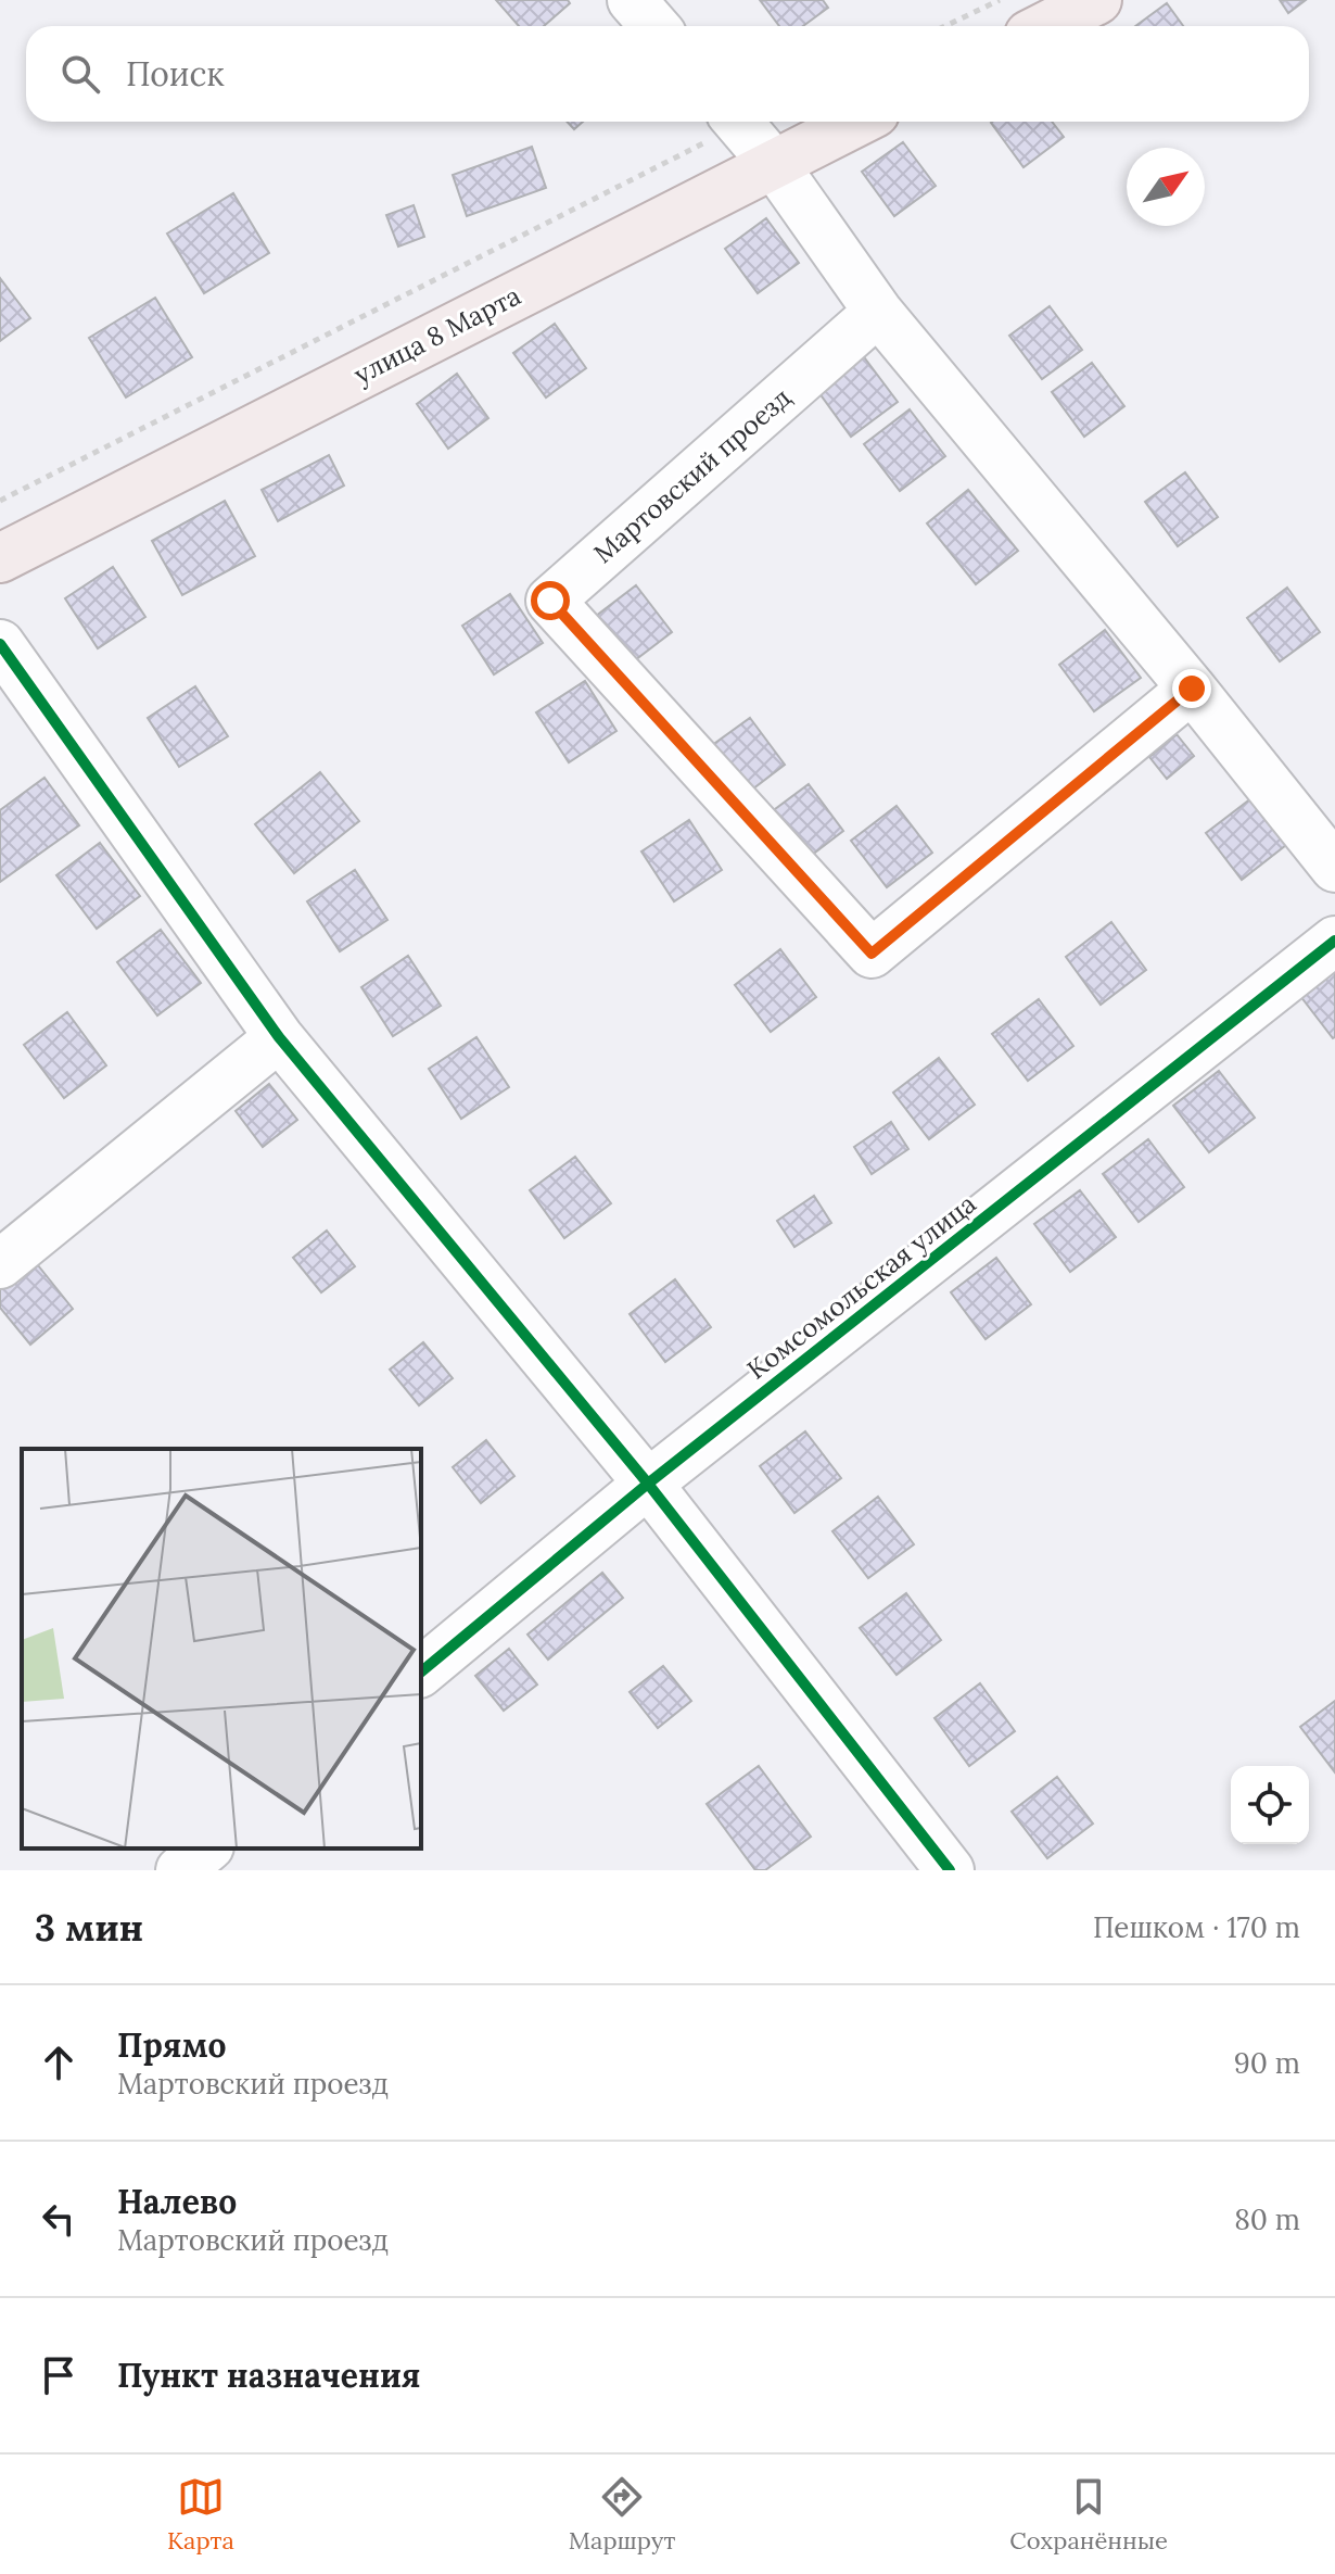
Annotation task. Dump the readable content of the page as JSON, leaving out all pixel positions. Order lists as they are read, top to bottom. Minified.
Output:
{"streets":{"main road":["улица 8 Марта"],"street":["Мартовский проезд","Комсомольская улица"]},"north":"top right","page":{"search":"Поиск","heading":["3 мин","Пешком · 170 m"],"list":[["Прямо","Мартовский проезд","90 m"],["Налево","Мартовский проезд","80 m"],"Пункт назначения"],"nav":["Карта","Маршрут","Сохранённые"]}}
